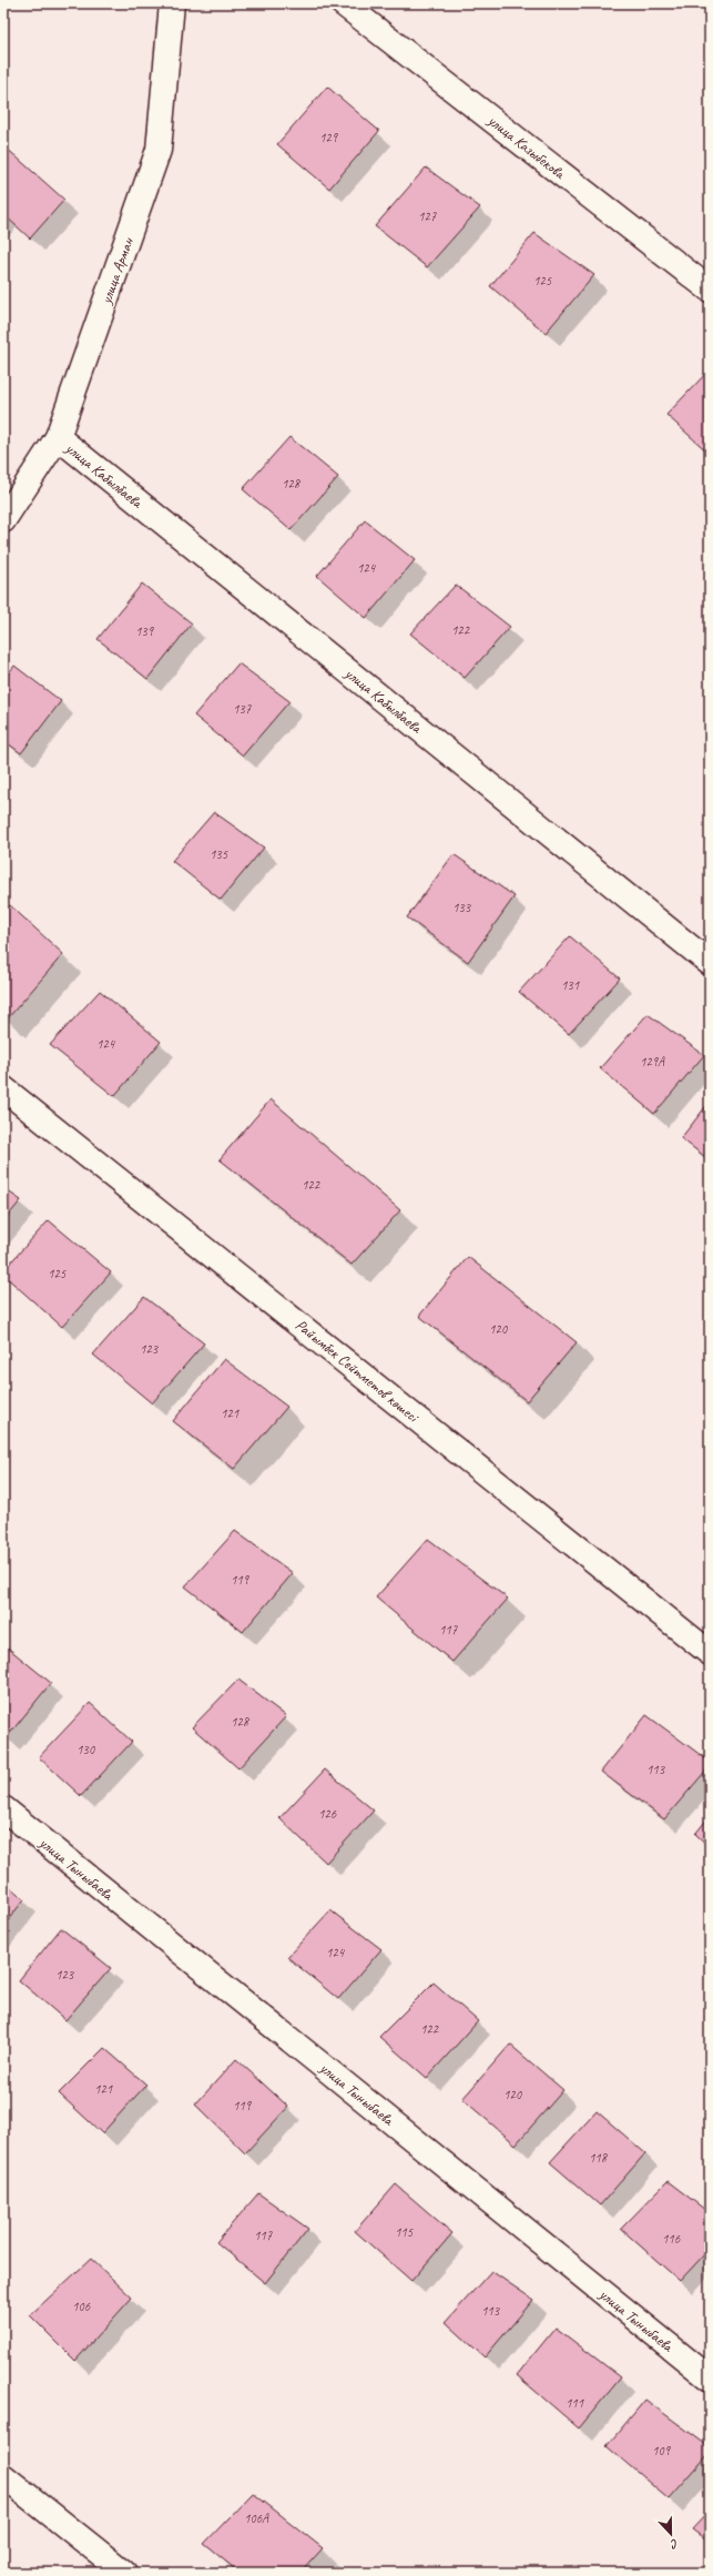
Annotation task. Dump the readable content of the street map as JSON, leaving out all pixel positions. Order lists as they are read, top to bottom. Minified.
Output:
{"streets":{"street":["улица Казыбекова","улица Арман","улица Кабылбаева","Райымбек Сейтметов көшесі","улица Тыныбаева"]},"crossings":[["улица Арман","улица Кабылбаева"]],"house_numbers":["129","127","125","128","124","122","139","137","135","133","131","124","129А","122","125","120","123","121","119","117","128","130","113","126","124","123","122","121","120","119","118","115","117","116","106","113","111","109","106А"],"north":"bottom"}
